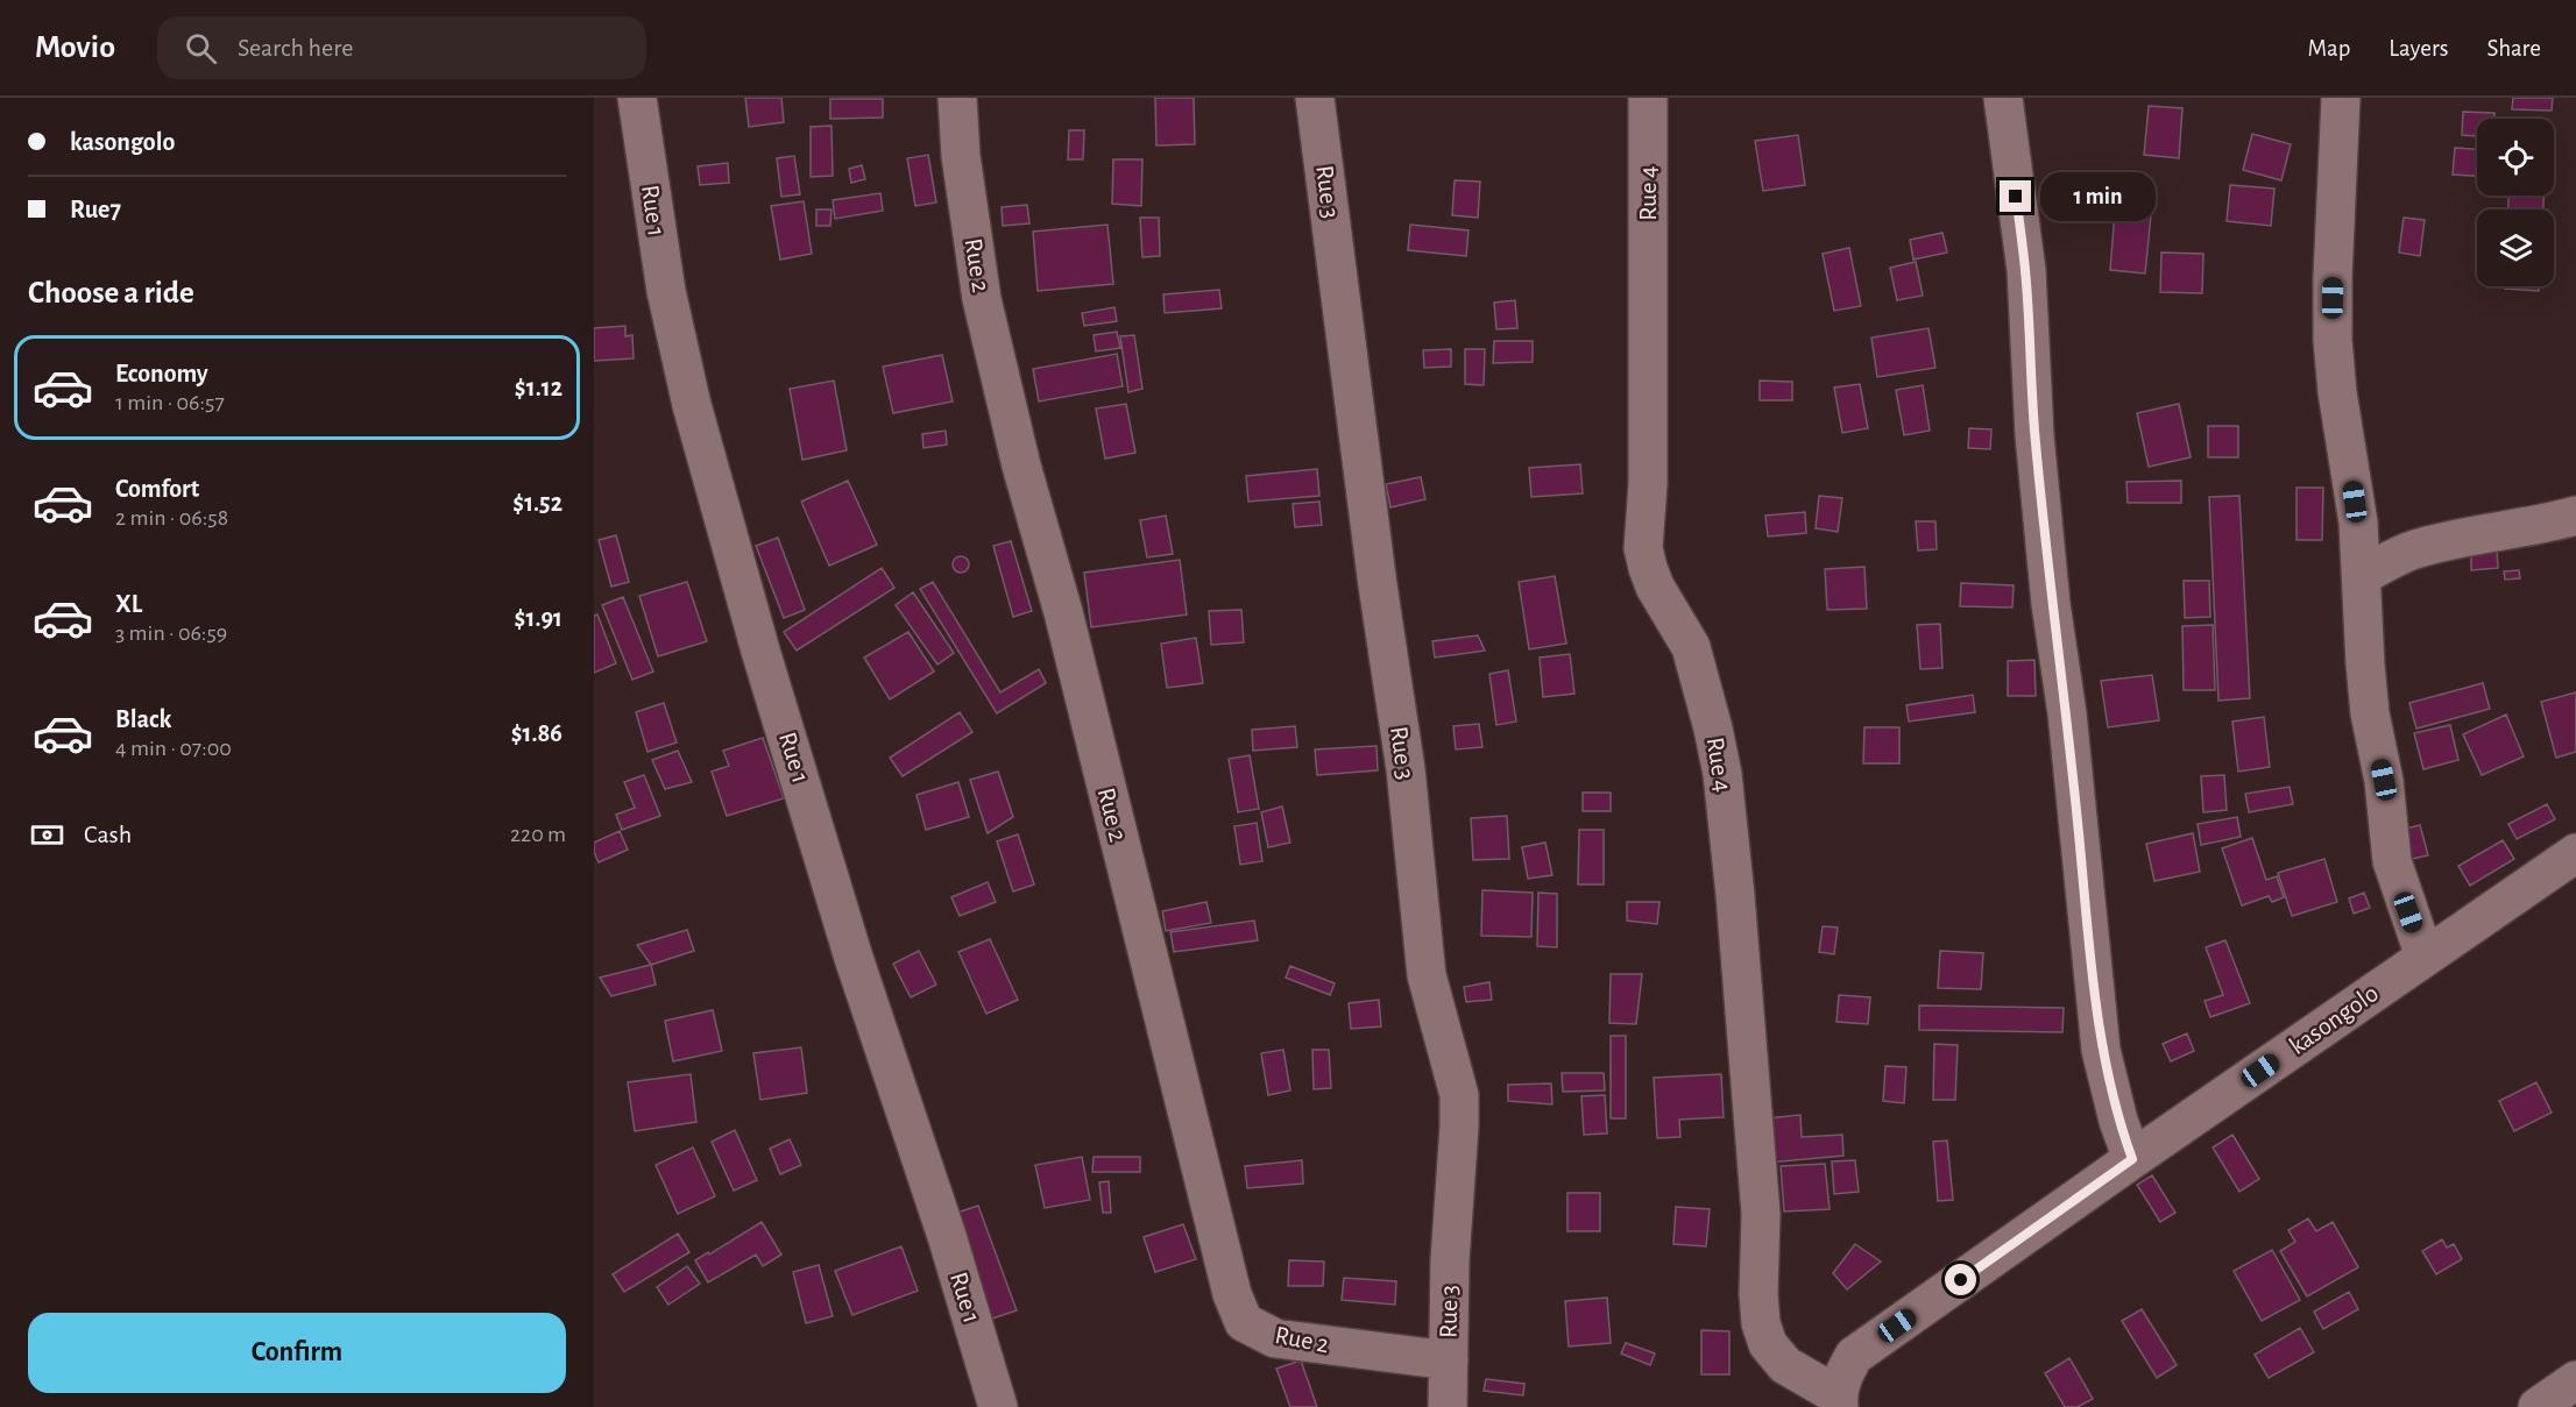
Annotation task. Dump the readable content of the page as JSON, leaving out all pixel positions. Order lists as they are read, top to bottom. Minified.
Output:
{"streets":{"street":["Rue 3","Rue 4","Rue 1","Rue 2","kasongolo"]},"crossings":[["Rue 3","Rue 2"],["Rue 4","kasongolo"]],"page":{"header":"Movio","search":"Search here","nav":["Map","Layers","Share"],"banner":["kasongolo","Rue7"],"bubble":"1 min","heading":"Choose a ride","list":[{"name":"Economy","note":"1 min · 06:57","value":"$1.12"},{"name":"Comfort","note":"2 min · 06:58","value":"$1.52"},{"name":"XL","note":"3 min · 06:59","value":"$1.91"},{"name":"Black","note":"4 min · 07:00","value":"$1.86"}],"pay":["Cash","220 m"],"buttons":"Confirm"}}
